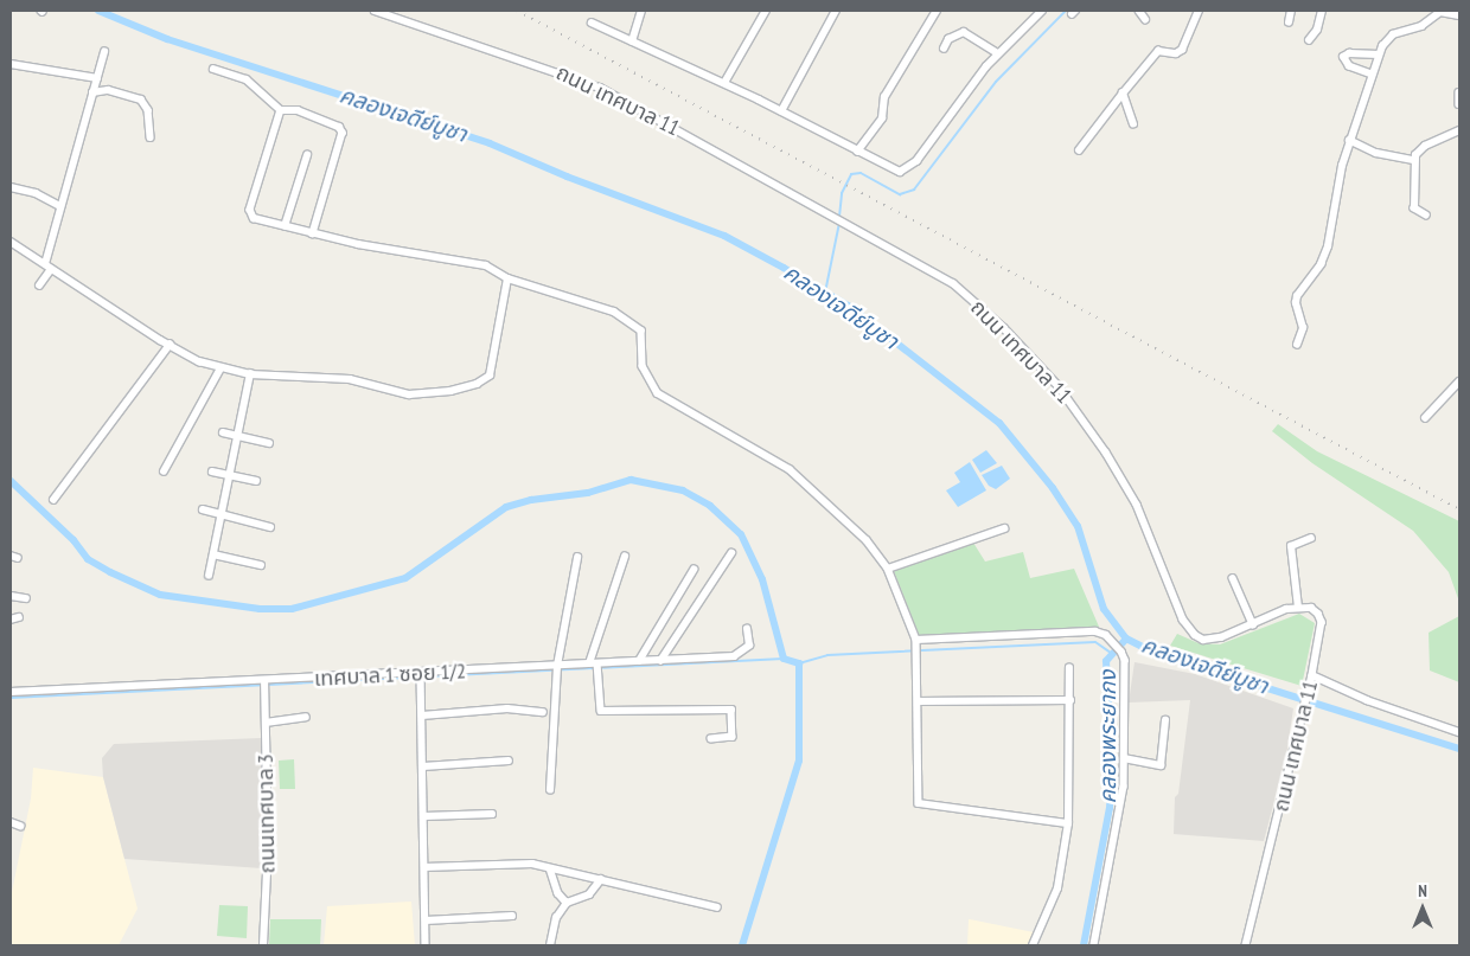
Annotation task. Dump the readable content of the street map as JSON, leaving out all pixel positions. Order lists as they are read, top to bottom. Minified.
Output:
{"streets":{"street":["ถนน เทศบาล 11","เทศบาล 1 ซอย 1/2","ถนนเทศบาล 3"]},"crossings":[["เทศบาล 1 ซอย 1/2","ถนนเทศบาล 3"]],"water":["คลองเจดีย์บูชา","คลองพระยากง"],"north":"top"}
